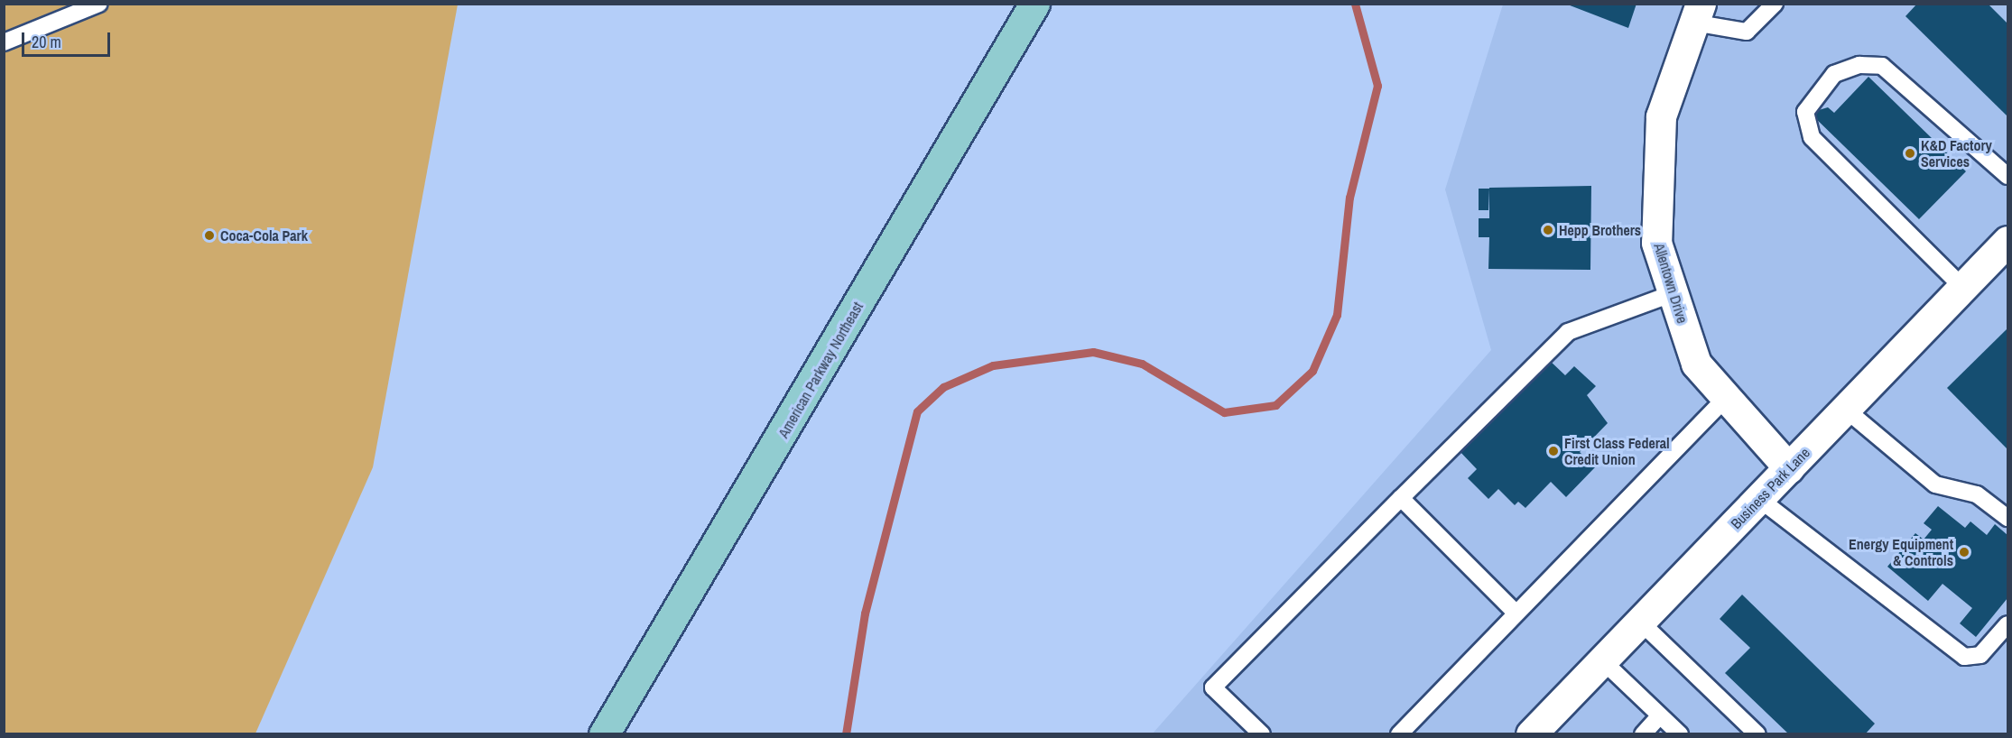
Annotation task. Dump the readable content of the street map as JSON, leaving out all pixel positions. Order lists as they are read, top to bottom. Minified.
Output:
{"streets":{"main road":["American Parkway Northeast"],"street":["Allentown Drive","Business Park Lane"]},"crossings":[["Allentown Drive","Business Park Lane"]],"places":["K&D Factory Services","Hepp Brothers","Coca-Cola Park","First Class Federal Credit Union","Energy Equipment & Controls"],"scale_bar":"20 m"}
